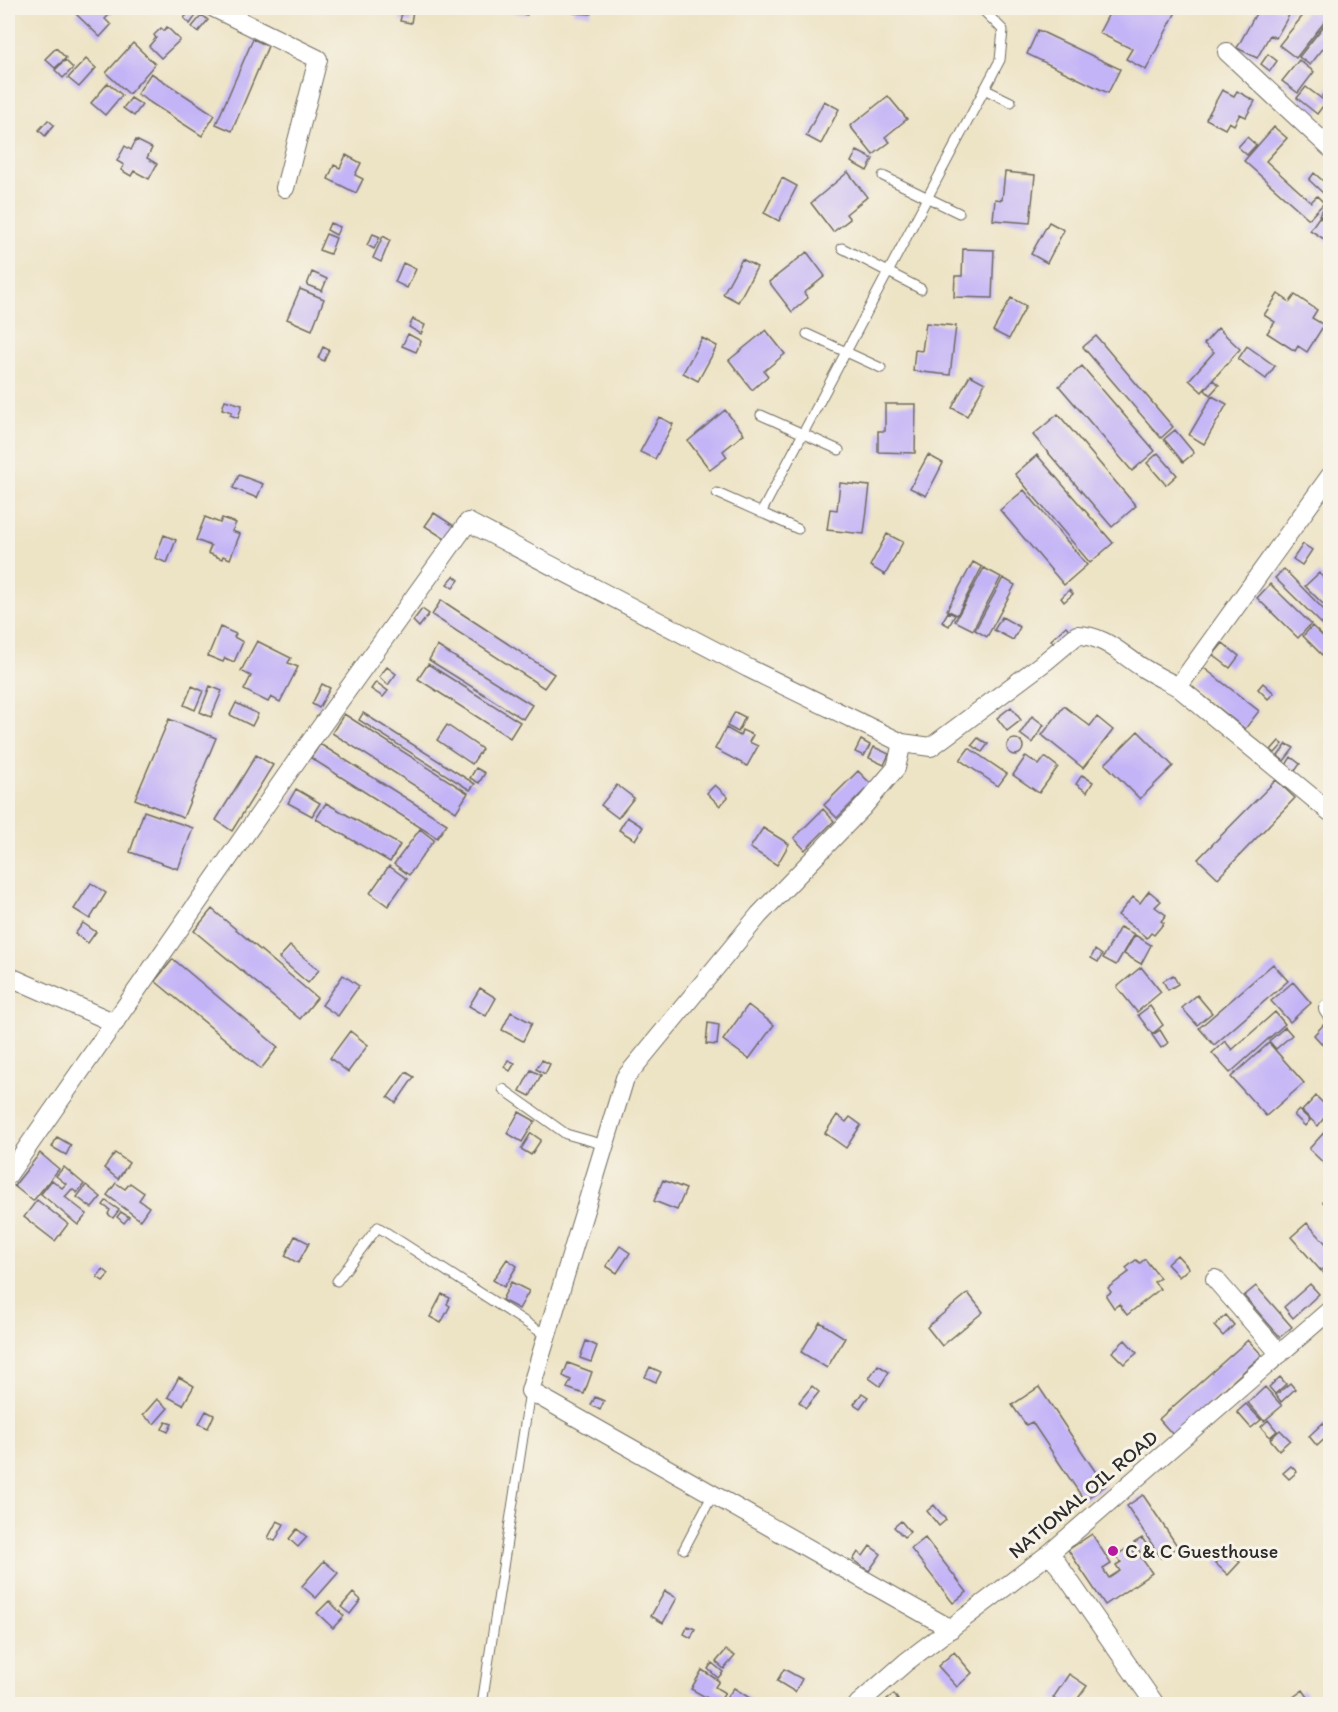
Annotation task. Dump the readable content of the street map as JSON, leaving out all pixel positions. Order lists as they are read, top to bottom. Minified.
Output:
{"streets":{"street":["NATIONAL OIL ROAD"]},"places":["C & C Guesthouse"]}
